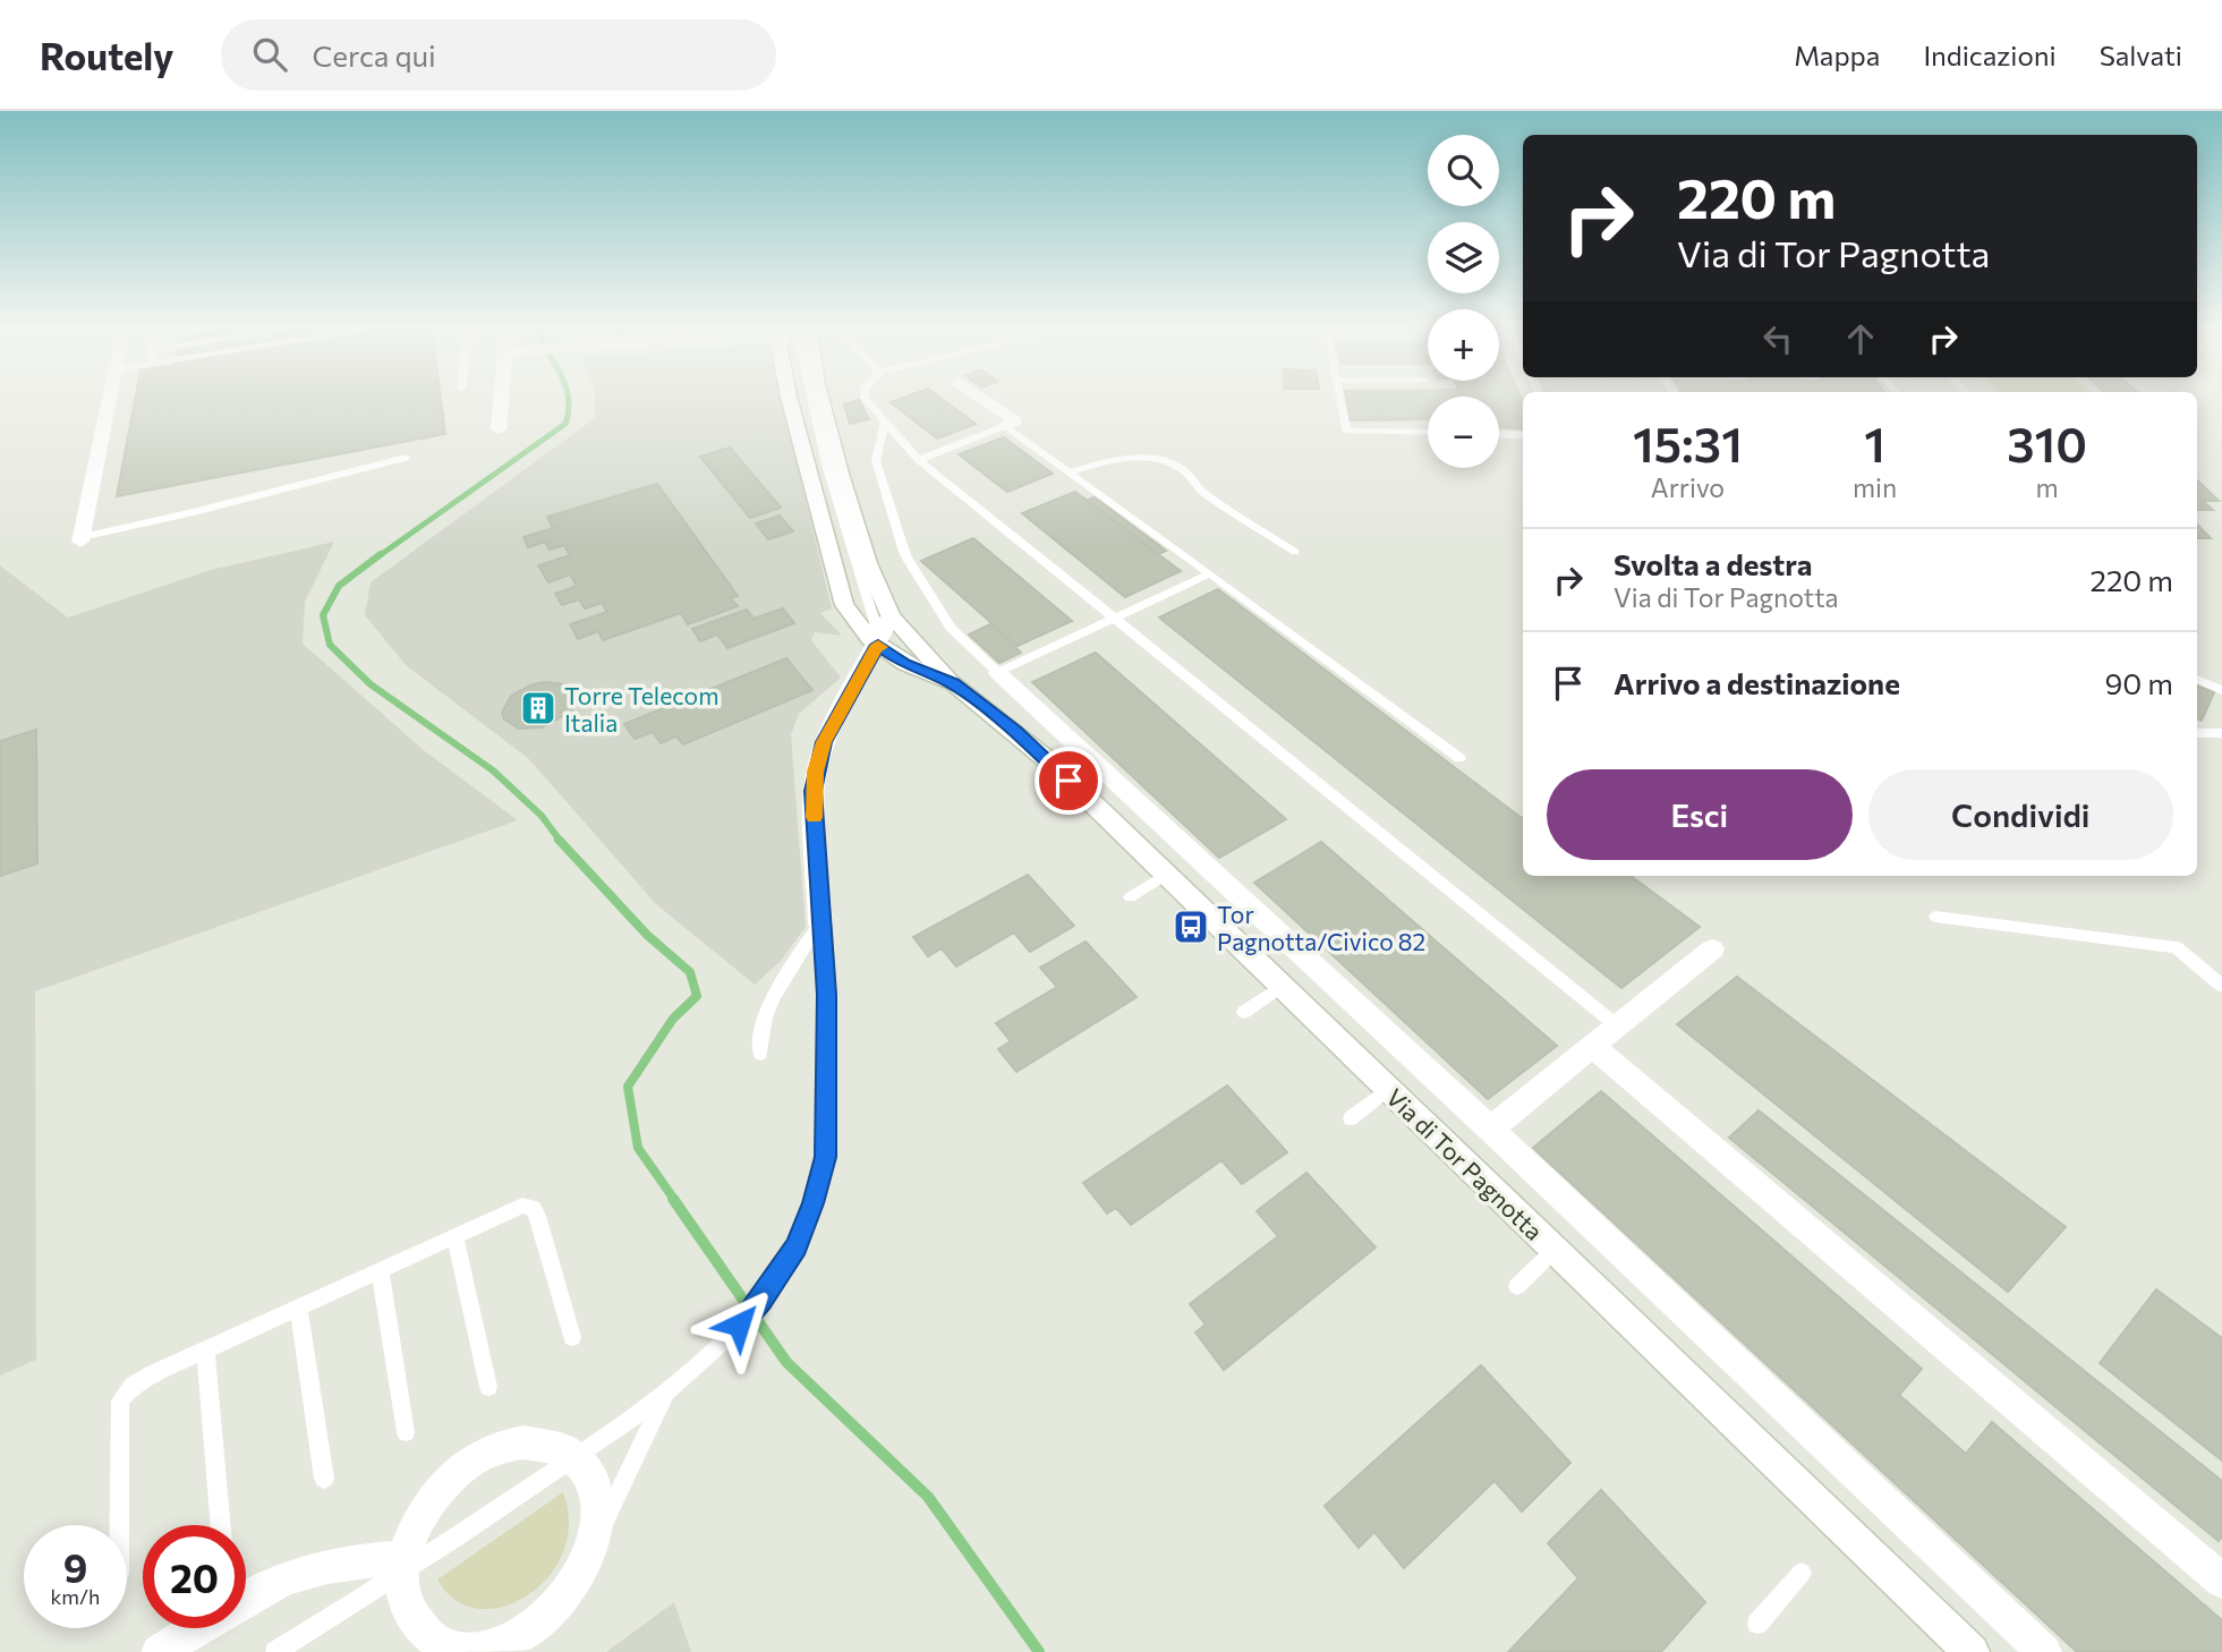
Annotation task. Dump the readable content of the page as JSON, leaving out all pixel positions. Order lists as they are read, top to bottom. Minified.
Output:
{"streets":{"street":["Via di Tor Pagnotta"]},"places":{"building":["Torre Telecom Italia"],"bus stop":["Tor Pagnotta/Civico 82"]},"page":{"header":"Routely","search":"Cerca qui","nav":["Mappa","Indicazioni","Salvati"],"map_buttons":["+","−"],"turn":["220 m","Via di Tor Pagnotta"],"eta":["15:31","Arrivo","1","min","310","m"],"list":[{"name":"Svolta a destra","note":"Via di Tor Pagnotta","value":"220 m"},{"name":"Arrivo a destinazione","value":"90 m"}],"buttons":["Esci","Condividi"],"speed":"9 km/h","limit":"20"}}
